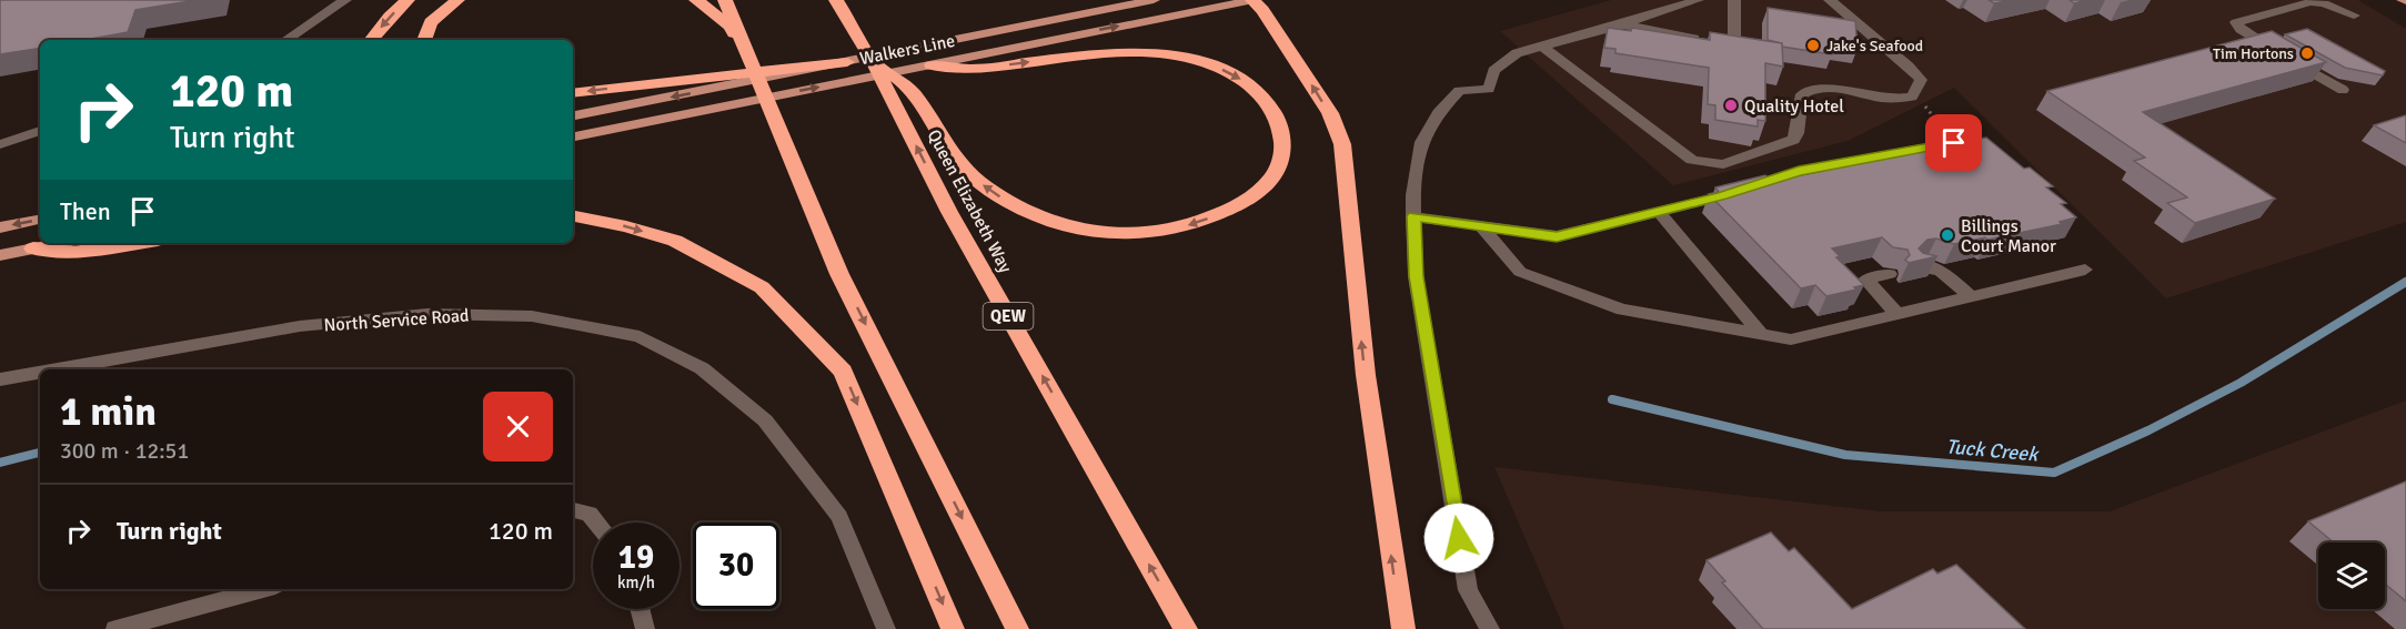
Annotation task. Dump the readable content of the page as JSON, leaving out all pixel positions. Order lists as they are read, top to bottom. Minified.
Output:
{"streets":{"highway":["Queen Elizabeth Way","QEW"],"main road":["Walkers Line"],"street":["North Service Road"]},"water":["Tuck Creek"],"places":["Jake's Seafood","Tim Hortons","Quality Hotel","Billings Court Manor"],"page":{"turn":["120 m","Turn right"],"then":"Then","heading":["1 min","300 m · 12:51"],"list":[{"name":"Turn right","value":"120 m"}],"speed":"19 km/h","limit":"30"}}
